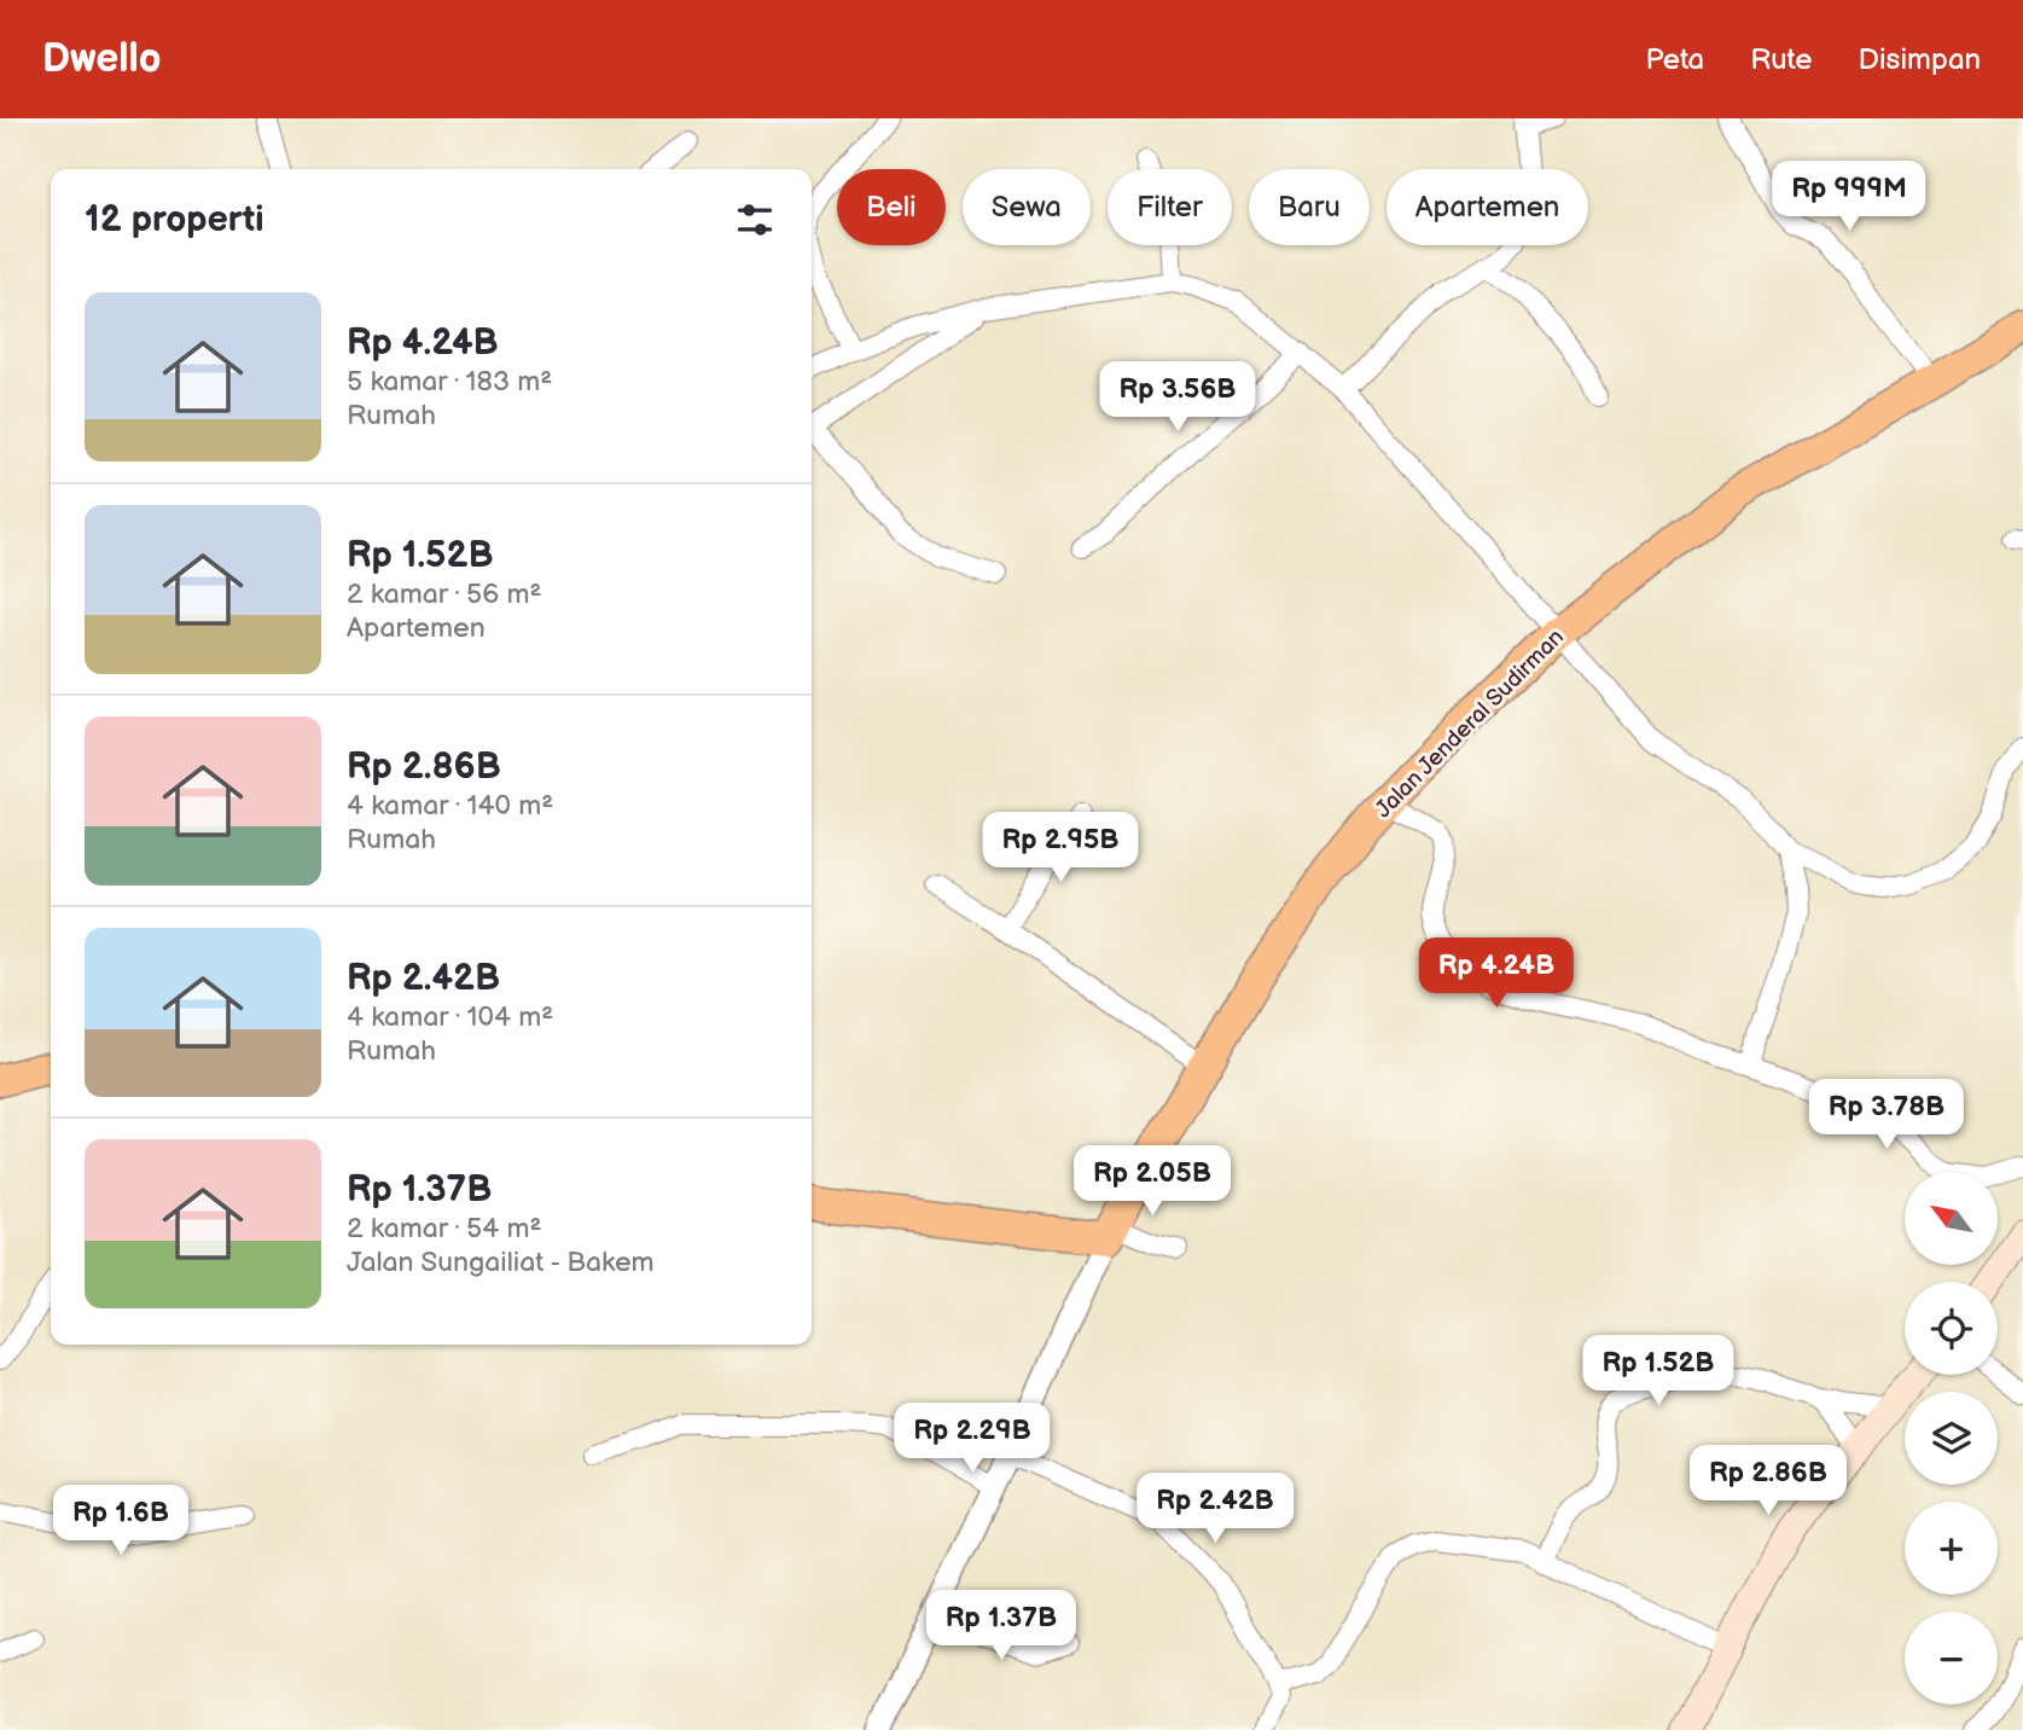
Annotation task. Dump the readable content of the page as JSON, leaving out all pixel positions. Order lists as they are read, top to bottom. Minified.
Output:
{"streets":{"highway":["Jalan Jenderal Sudirman"]},"north":"top left","page":{"header":"Dwello","nav":["Peta","Rute","Disimpan"],"price":["Rp 999M","Rp 3.56B","Rp 2.95B","Rp 4.24B","Rp 3.78B","Rp 2.05B","Rp 1.52B","Rp 2.29B","Rp 2.86B","Rp 2.42B","Rp 1.6B","Rp 1.37B"],"chip":["Beli","Sewa","Filter","Baru","Apartemen"],"heading":"12 properti","list":[{"name":"Rp 4.24B","note":"5 kamar · 183 m² · Rumah"},{"name":"Rp 1.52B","note":"2 kamar · 56 m² · Apartemen"},{"name":"Rp 2.86B","note":"4 kamar · 140 m² · Rumah"},{"name":"Rp 2.42B","note":"4 kamar · 104 m² · Rumah"},{"name":"Rp 1.37B","note":"2 kamar · 54 m² · Jalan Sungailiat - Bakem"}],"map_buttons":["+","−"]}}
